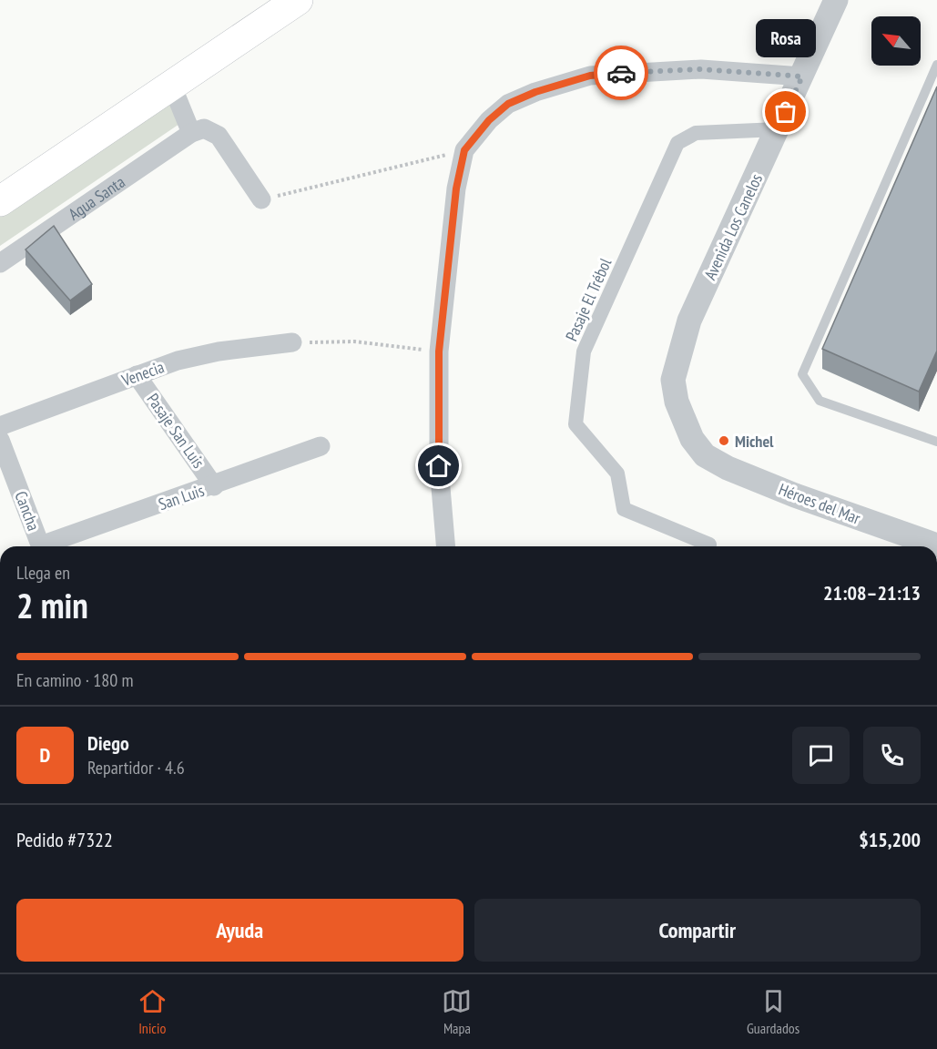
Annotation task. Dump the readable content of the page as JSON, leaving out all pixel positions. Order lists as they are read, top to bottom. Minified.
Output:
{"streets":{"street":["Agua Santa","Avenida Los Canelos","Pasaje El Trébol","Venecia","Pasaje San Luis","San Luis","Héroes del Mar","Cancha"]},"crossings":[["Avenida Los Canelos","Pasaje El Trébol"],["Avenida Los Canelos","Héroes del Mar"],["Venecia","Pasaje San Luis"],["Pasaje San Luis","San Luis"]],"places":["Rosa","Michel"],"north":"top left","page":{"bubble":"Rosa","heading":["2 min","Llega en","21:08–21:13"],"panel":["Diego","Repartidor · 4.6","Pedido #7322","$15,200"],"bar":"En camino · 180 m","round":"D","buttons":["Ayuda","Compartir"],"tabs":["Inicio","Mapa","Guardados"]}}
